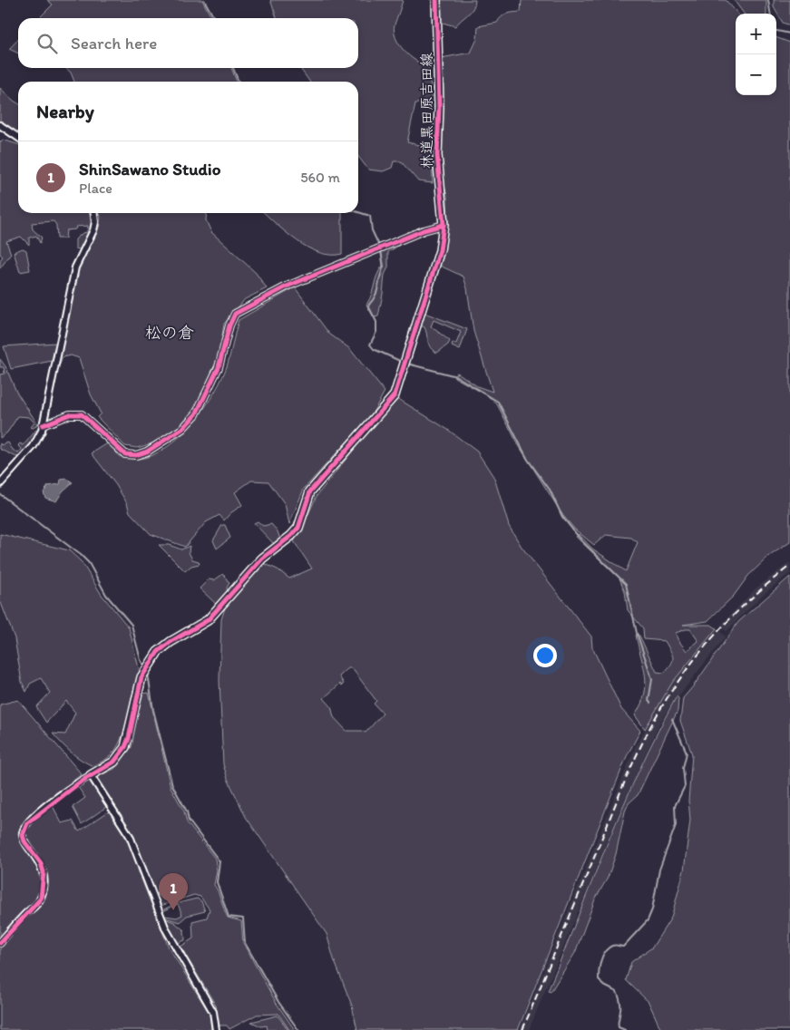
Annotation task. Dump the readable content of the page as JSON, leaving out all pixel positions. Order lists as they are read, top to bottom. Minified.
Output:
{"streets":{"street":["林道黒田原吉田線"]},"districts":["松の倉"],"page":{"map_buttons":["+","−"],"search":"Search here","heading":"Nearby","list":[{"mark":"1","name":"ShinSawano Studio","note":"Place","value":"560 m"}],"pins":"1"}}
